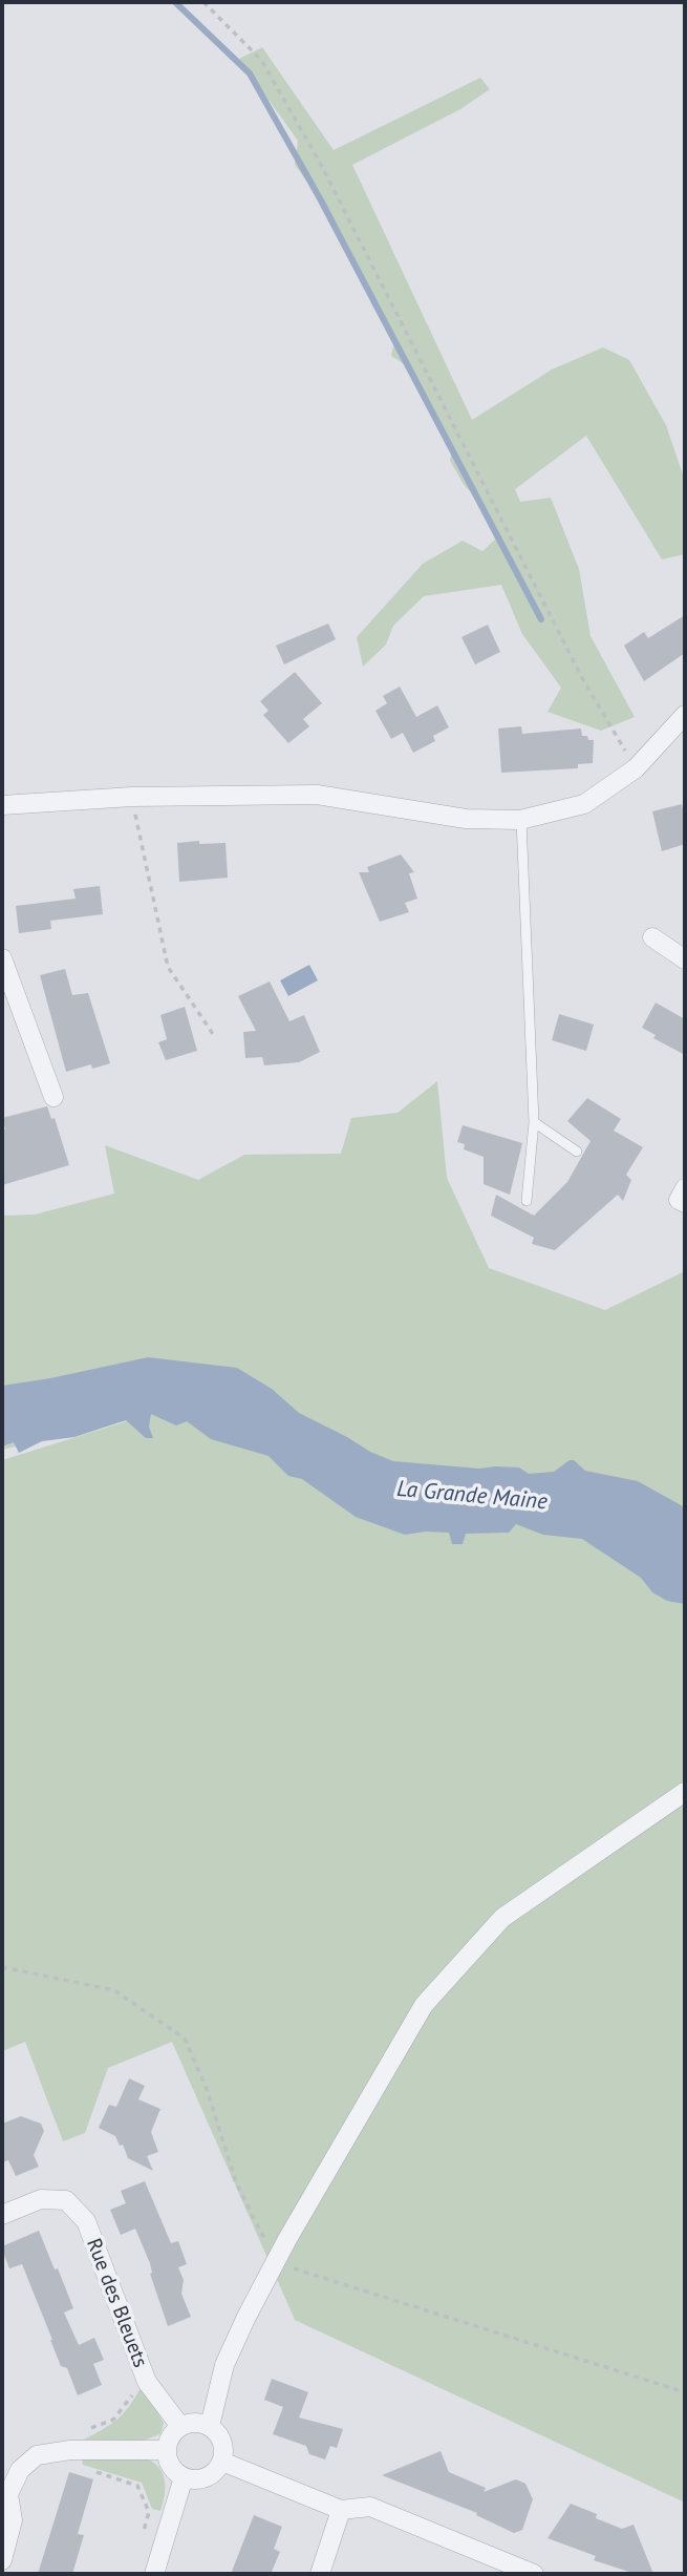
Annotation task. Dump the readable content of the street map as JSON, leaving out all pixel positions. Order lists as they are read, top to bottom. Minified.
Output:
{"streets":{"street":["Rue des Bleuets"]},"water":["La Grande Maine"]}
